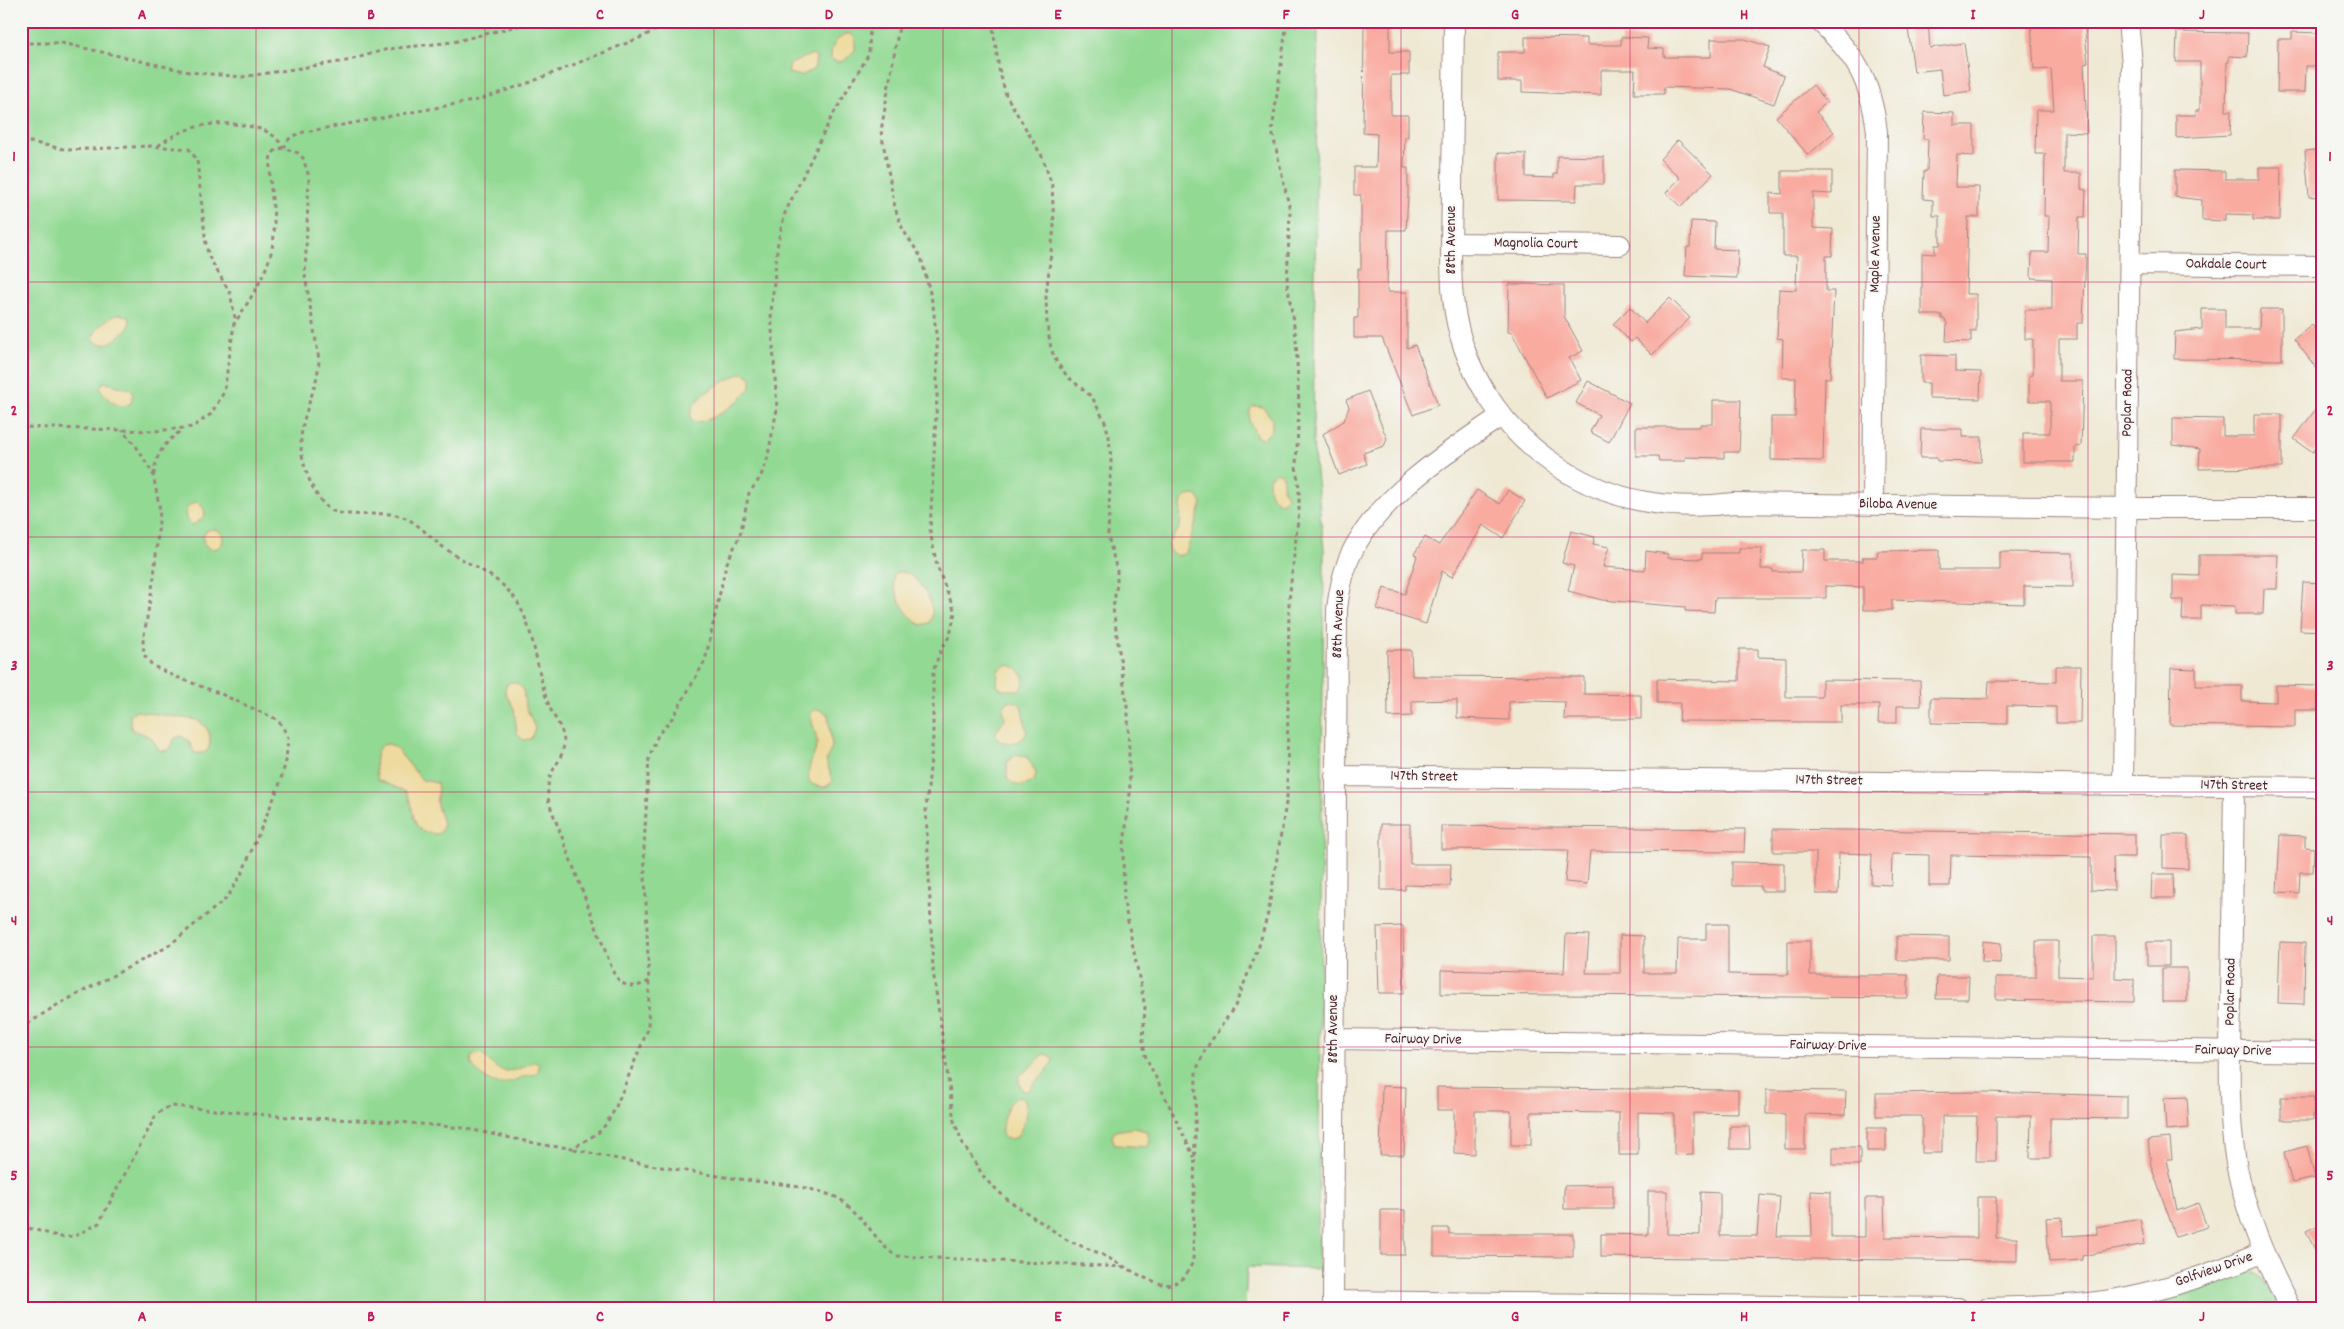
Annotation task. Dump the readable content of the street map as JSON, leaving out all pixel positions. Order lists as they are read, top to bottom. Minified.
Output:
{"streets":{"street":["88th Avenue","Magnolia Court","Maple Avenue","Oakdale Court","Poplar Road","Biloba Avenue","147th Street","Fairway Drive","Golfview Drive"]},"crossings":[["88th Avenue","Magnolia Court"],["88th Avenue","Biloba Avenue"],["88th Avenue","147th Street"],["88th Avenue","Fairway Drive"],["Maple Avenue","Biloba Avenue"],["Oakdale Court","Poplar Road"],["Poplar Road","Biloba Avenue"],["Poplar Road","147th Street"],["Poplar Road","Fairway Drive"],["Poplar Road","Golfview Drive"]],"grid":{"columns":["A","B","C","D","E","F","G","H","I","J"],"rows":["1","2","3","4","5"]}}
